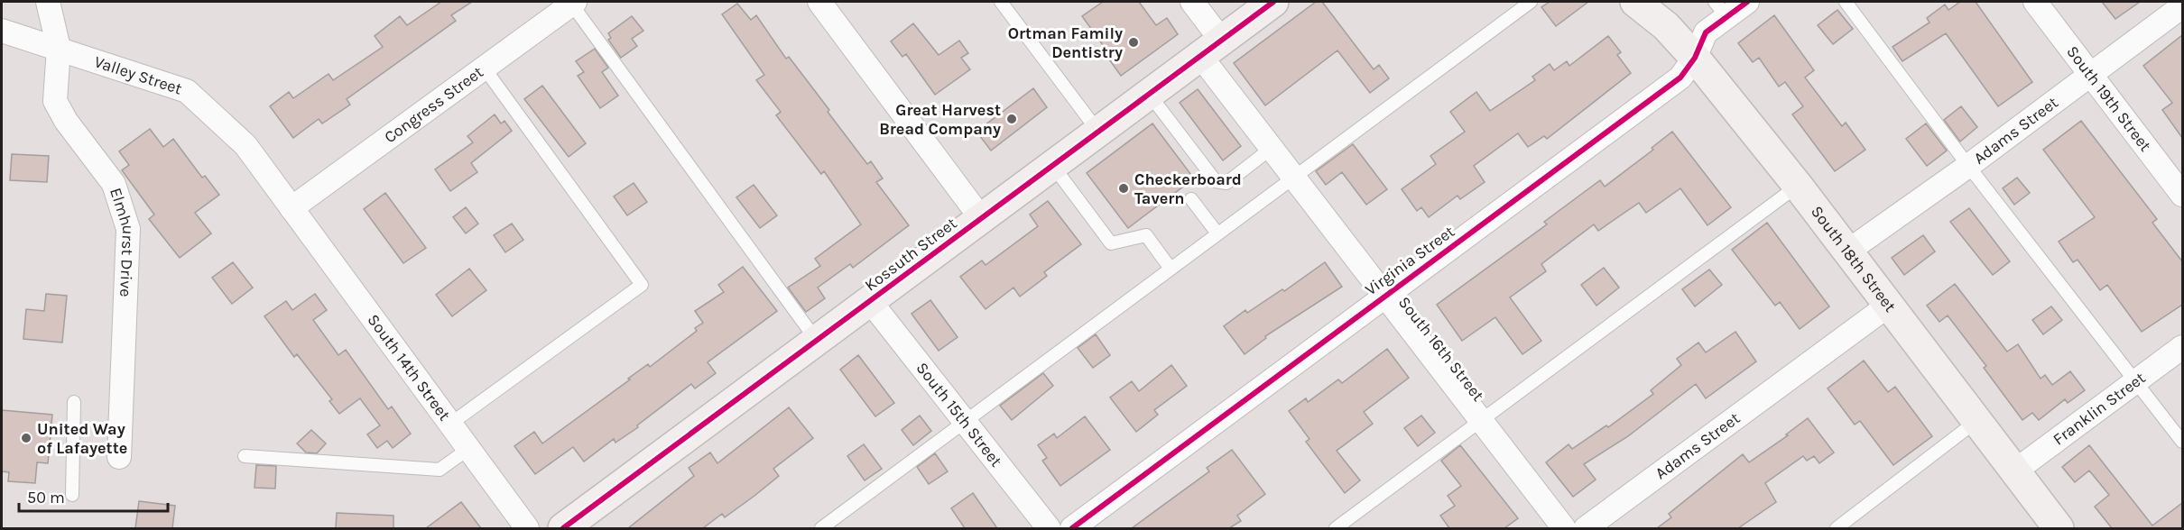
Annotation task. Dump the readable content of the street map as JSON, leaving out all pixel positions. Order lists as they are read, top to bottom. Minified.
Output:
{"streets":{"street":["Valley Street","South 19th Street","Congress Street","Adams Street","Elmhurst Drive","Kossuth Street","South 18th Street","Virginia Street","South 16th Street","South 14th Street","Franklin Street","South 15th Street"]},"crossings":[["Valley Street","Congress Street"],["Valley Street","Elmhurst Drive"],["Valley Street","South 14th Street"],["South 19th Street","Adams Street"],["Congress Street","South 14th Street"],["Adams Street","South 18th Street"],["Kossuth Street","South 16th Street"],["Kossuth Street","South 15th Street"],["South 18th Street","Virginia Street"],["South 18th Street","Franklin Street"],["Virginia Street","South 16th Street"]],"places":["Ortman Family Dentistry","Great Harvest Bread Company","Checkerboard Tavern","United Way of Lafayette"],"scale_bar":"50 m"}
